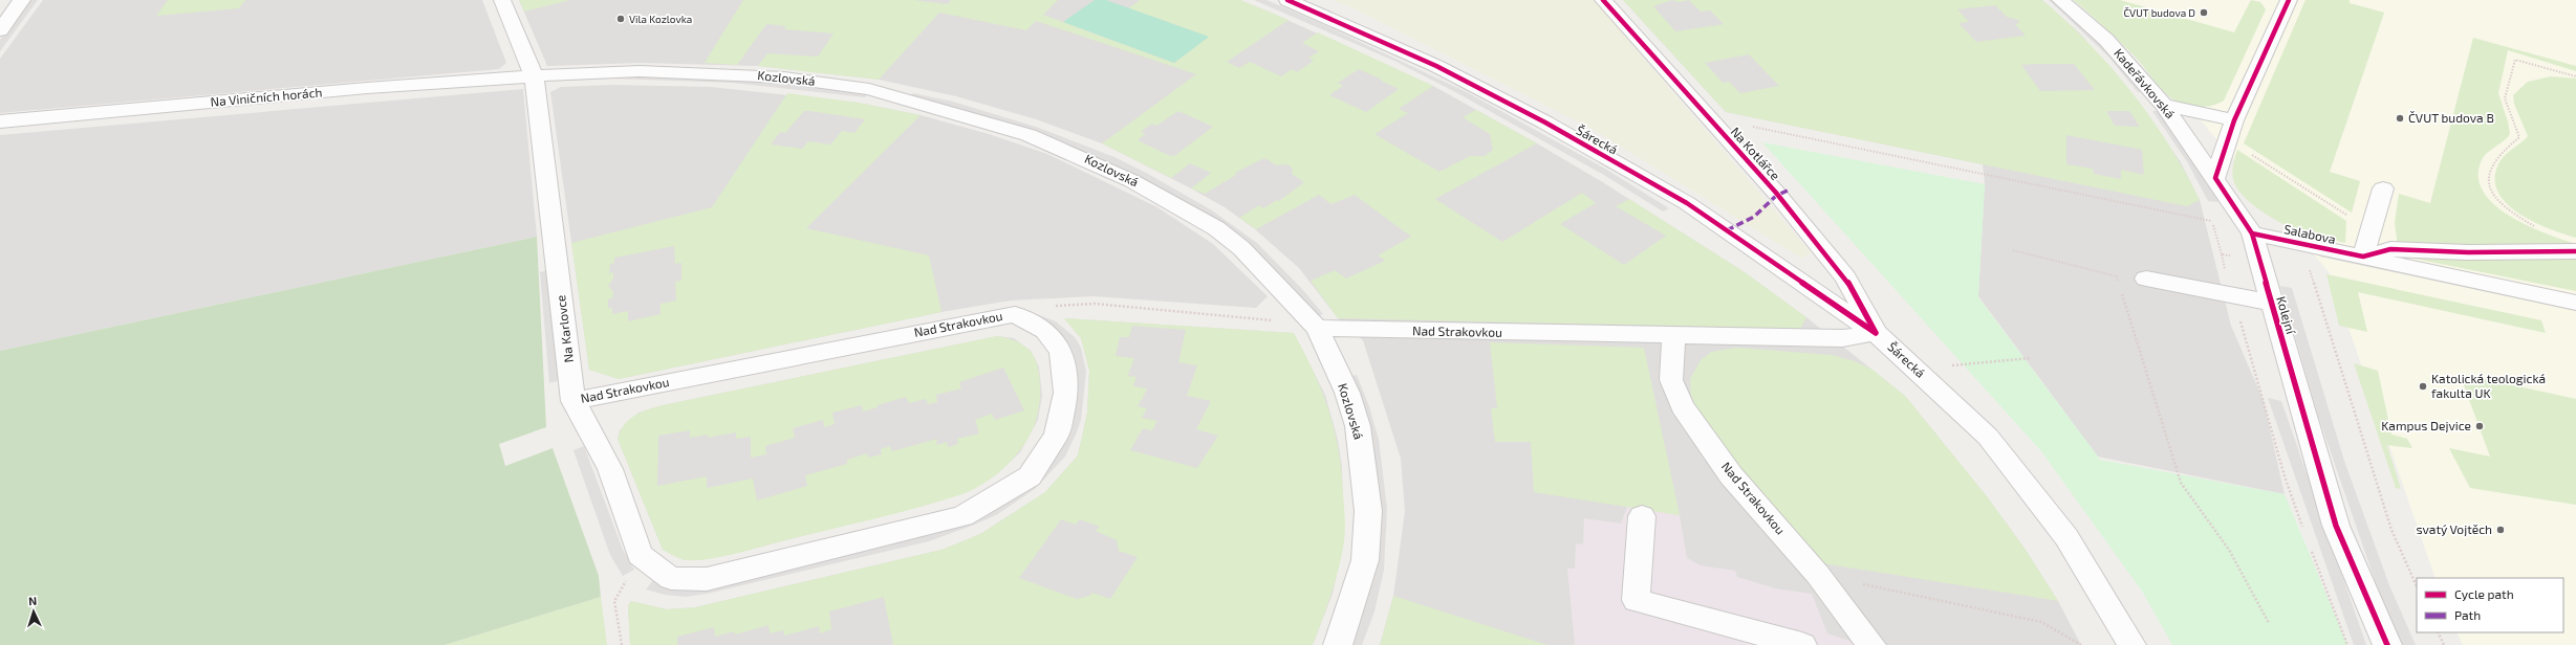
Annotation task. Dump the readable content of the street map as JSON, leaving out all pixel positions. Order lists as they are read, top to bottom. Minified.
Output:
{"streets":{"street":["Kozlovská","Kadeřávkovská","Na Viničních horách","Šárecká","Na Kotlářce","Salabova","Kolejní","Nad Strakovkou","Na Karlovce"]},"crossings":[["Kozlovská","Na Viničních horách"],["Kozlovská","Nad Strakovkou"],["Kozlovská","Na Karlovce"],["Kadeřávkovská","Kolejní"],["Na Viničních horách","Na Karlovce"],["Šárecká","Na Kotlářce"],["Šárecká","Nad Strakovkou"],["Na Kotlářce","Nad Strakovkou"],["Salabova","Kolejní"],["Nad Strakovkou","Na Karlovce"]],"places":["ČVUT budova D","Vila Kozlovka","ČVUT budova B","Katolická teologická fakulta UK","Kampus Dejvice","svatý Vojtěch"],"legend":["Cycle path","Path"],"north":"top"}
